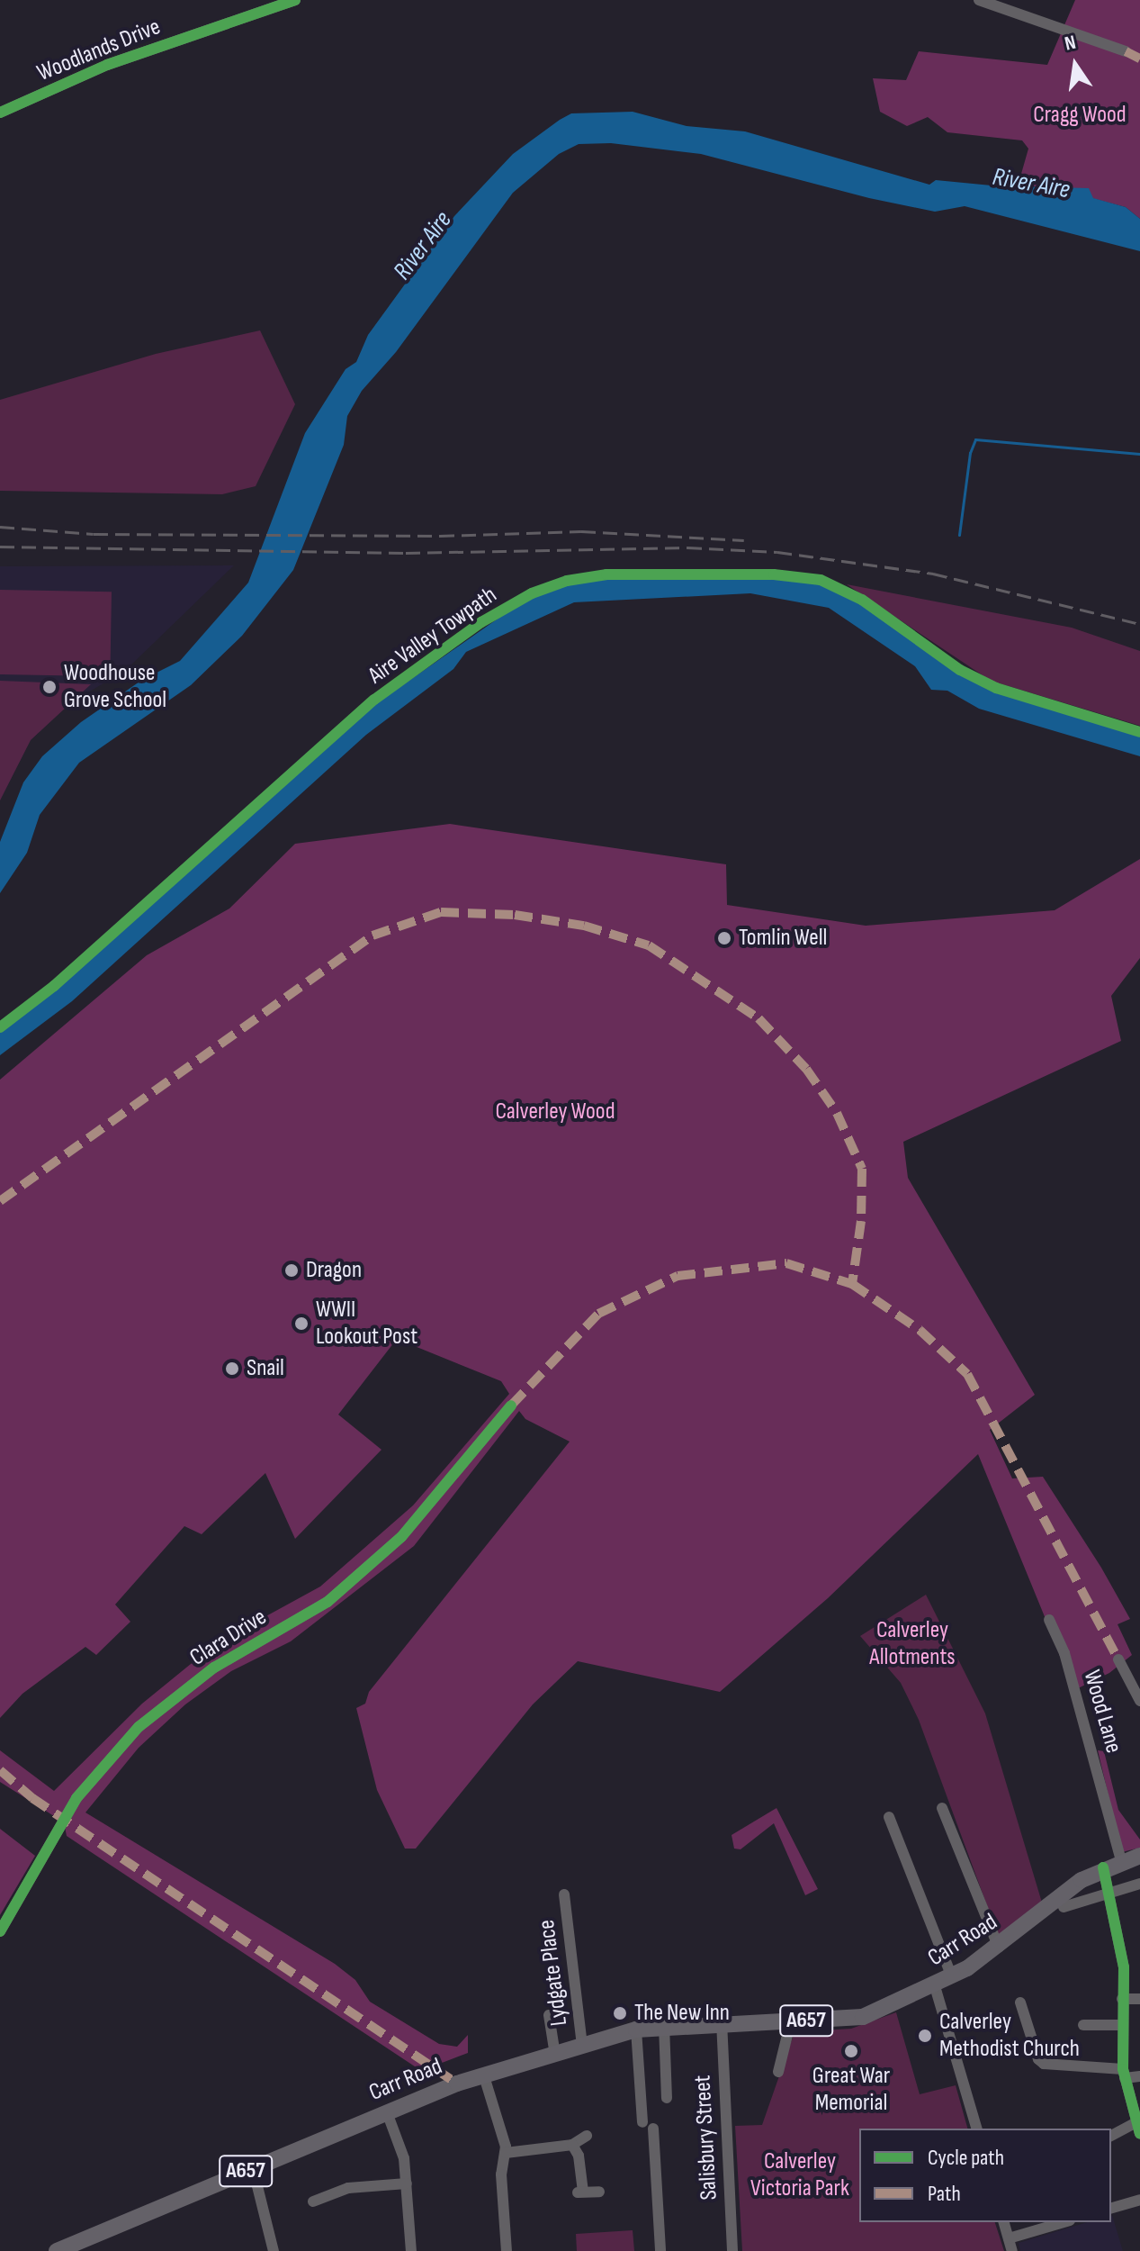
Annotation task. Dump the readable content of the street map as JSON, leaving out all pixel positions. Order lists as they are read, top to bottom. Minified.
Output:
{"streets":{"main road":["Carr Road","A657"],"street":["Woodlands Drive","Clara Drive","Wood Lane","Lydgate Place","Salisbury Street"],"cycle path":["Aire Valley Towpath"]},"crossings":[["Wood Lane","Carr Road"],["Carr Road","Lydgate Place"],["Carr Road","Salisbury Street"]],"water":["River Aire"],"parks":["Cragg Wood","Calverley Wood","Calverley Allotments","Calverley Victoria Park"],"places":["Woodhouse Grove School","Tomlin Well","Dragon","WWII Lookout Post","Snail","The New Inn","Calverley Methodist Church","Great War Memorial"],"legend":["Cycle path","Path"],"north":"top"}
